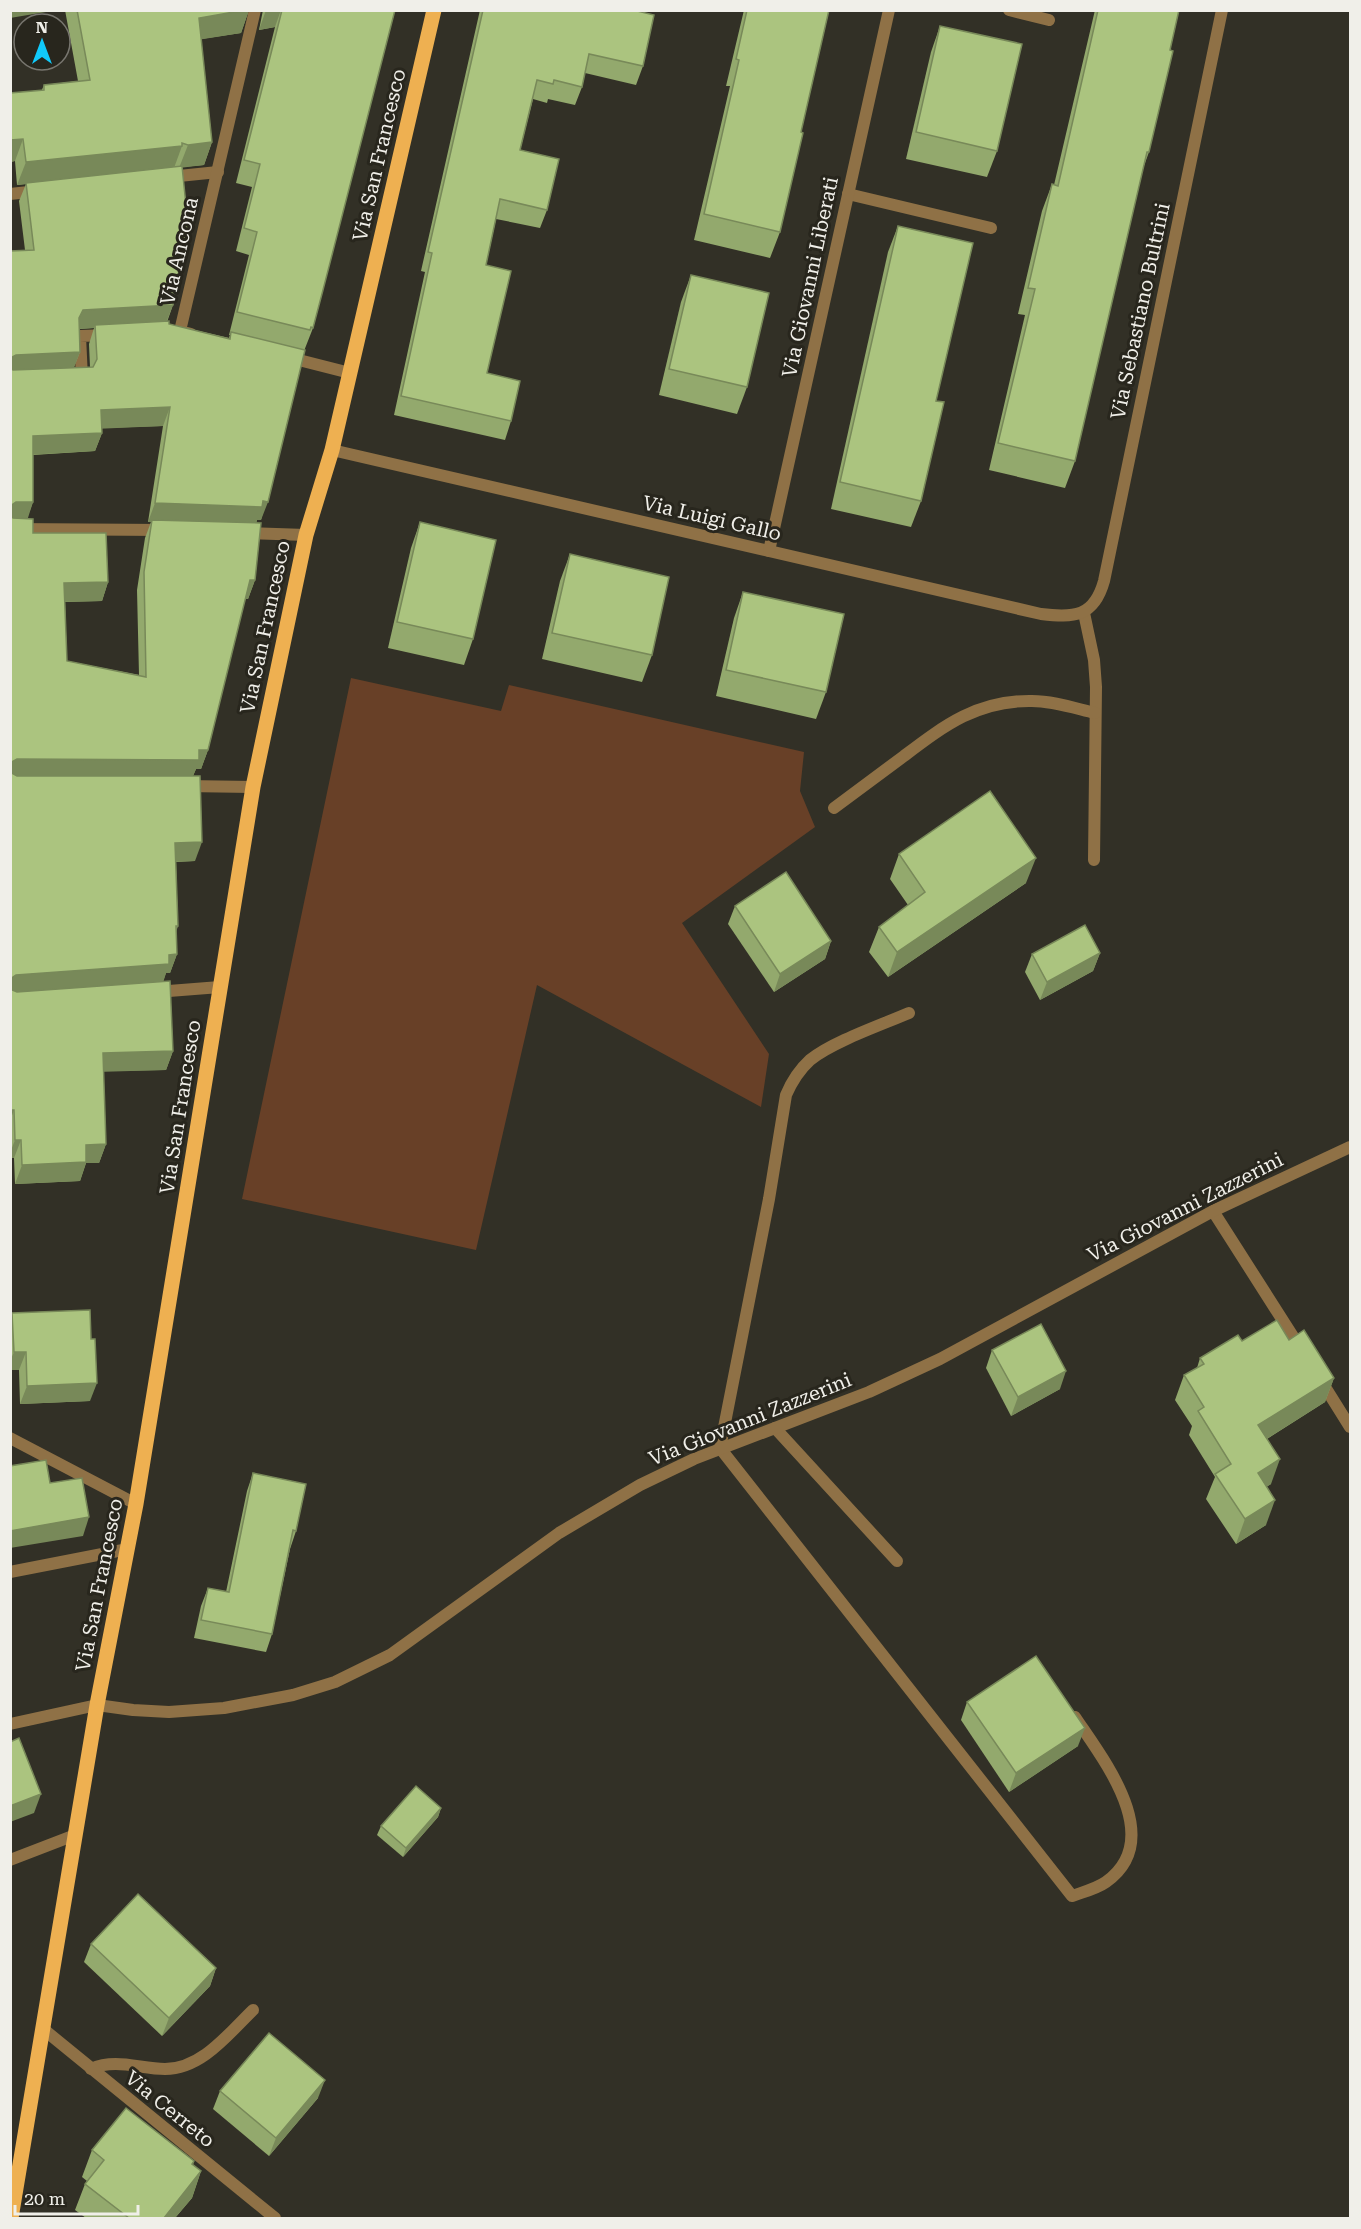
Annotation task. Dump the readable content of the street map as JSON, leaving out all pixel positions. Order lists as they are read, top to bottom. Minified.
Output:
{"streets":{"main road":["Via San Francesco"],"street":["Via Ancona","Via Giovanni Liberati","Via Sebastiano Bultrini","Via Luigi Gallo","Via Giovanni Zazzerini","Via Cerreto"]},"crossings":[["Via San Francesco","Via Luigi Gallo"],["Via San Francesco","Via Giovanni Zazzerini"],["Via San Francesco","Via Cerreto"],["Via Giovanni Liberati","Via Luigi Gallo"],["Via Sebastiano Bultrini","Via Luigi Gallo"]],"scale_bar":"20 m","north":"top"}
